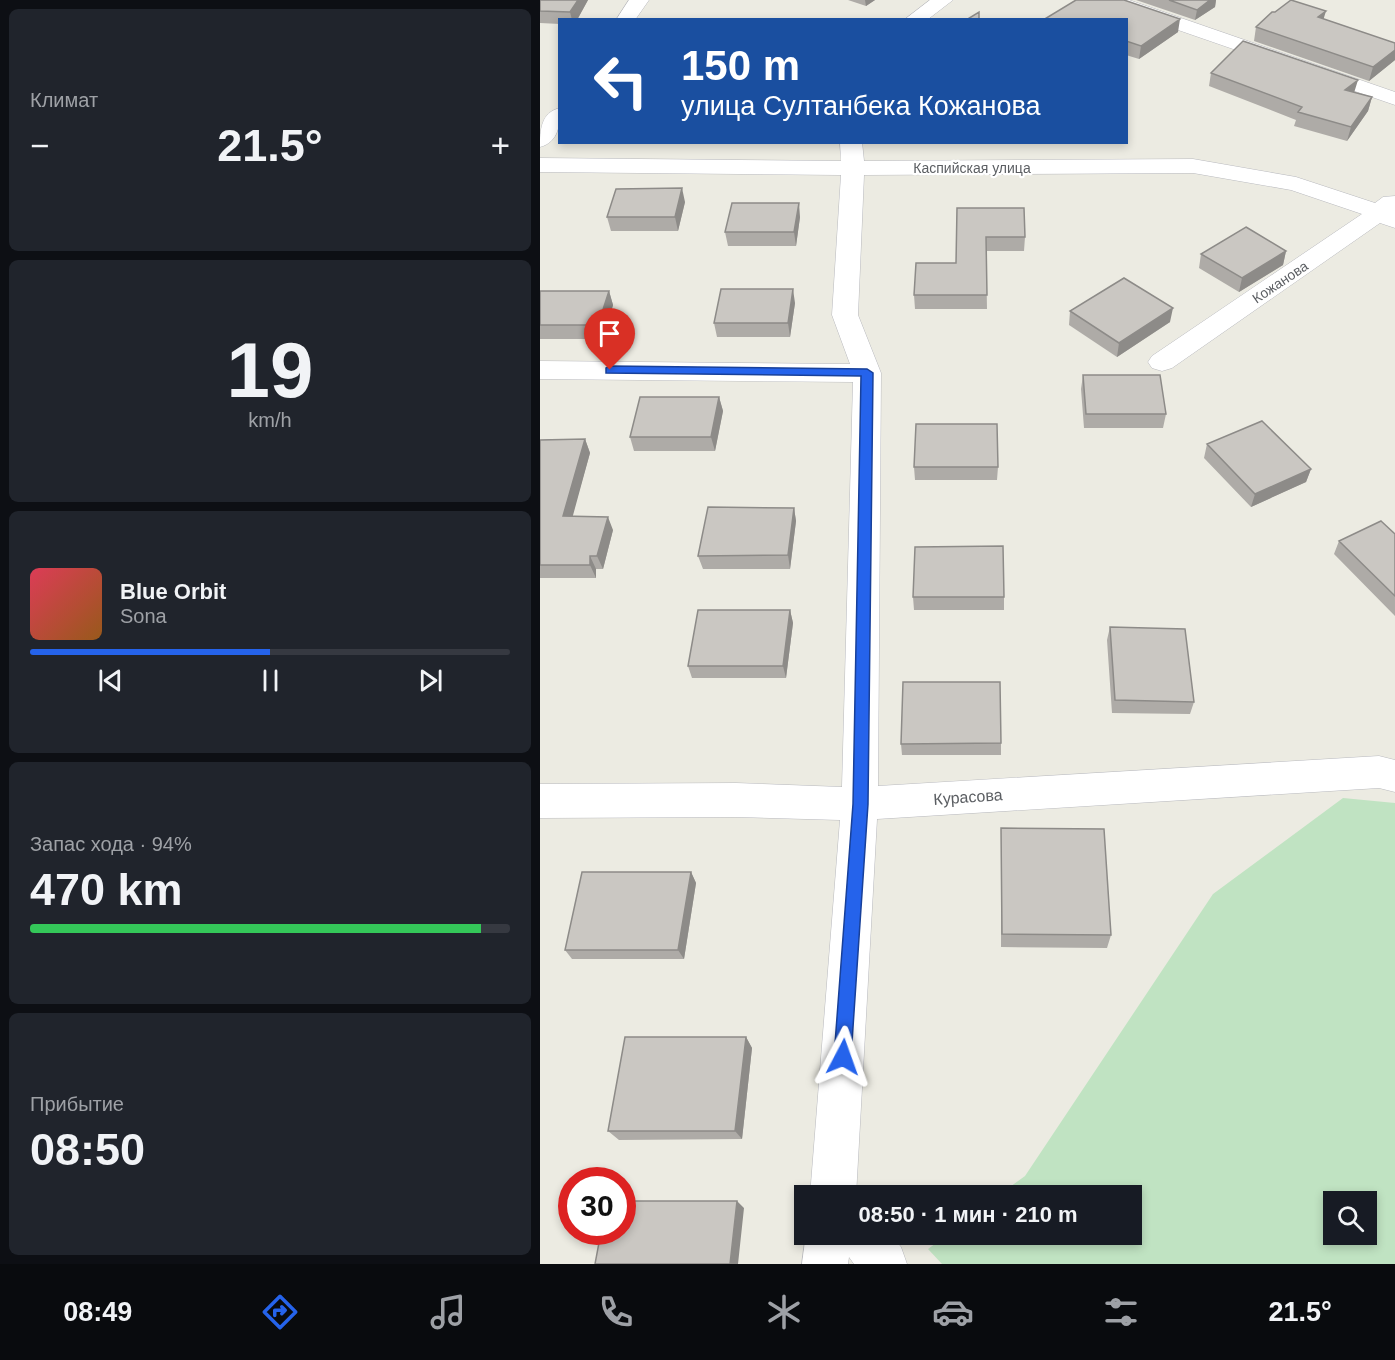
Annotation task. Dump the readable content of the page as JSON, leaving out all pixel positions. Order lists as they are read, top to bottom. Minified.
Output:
{"streets":{"street":["Каспийская улица","Кожанова","Курасова"]},"crossings":[["Каспийская улица","Кожанова"]],"page":{"tile":["Климат",["19","km/h"],["Запас хода · 94%","470 km"],["Прибытие","08:50"]],"turn":["150 m","улица Султанбека Кожанова"],"heat":["−","21.5°","+"],"song":["Blue Orbit","Sona"],"limit":"30","trip":"08:50 · 1 мин · 210 m","tabs":["08:49","21.5°"]}}
